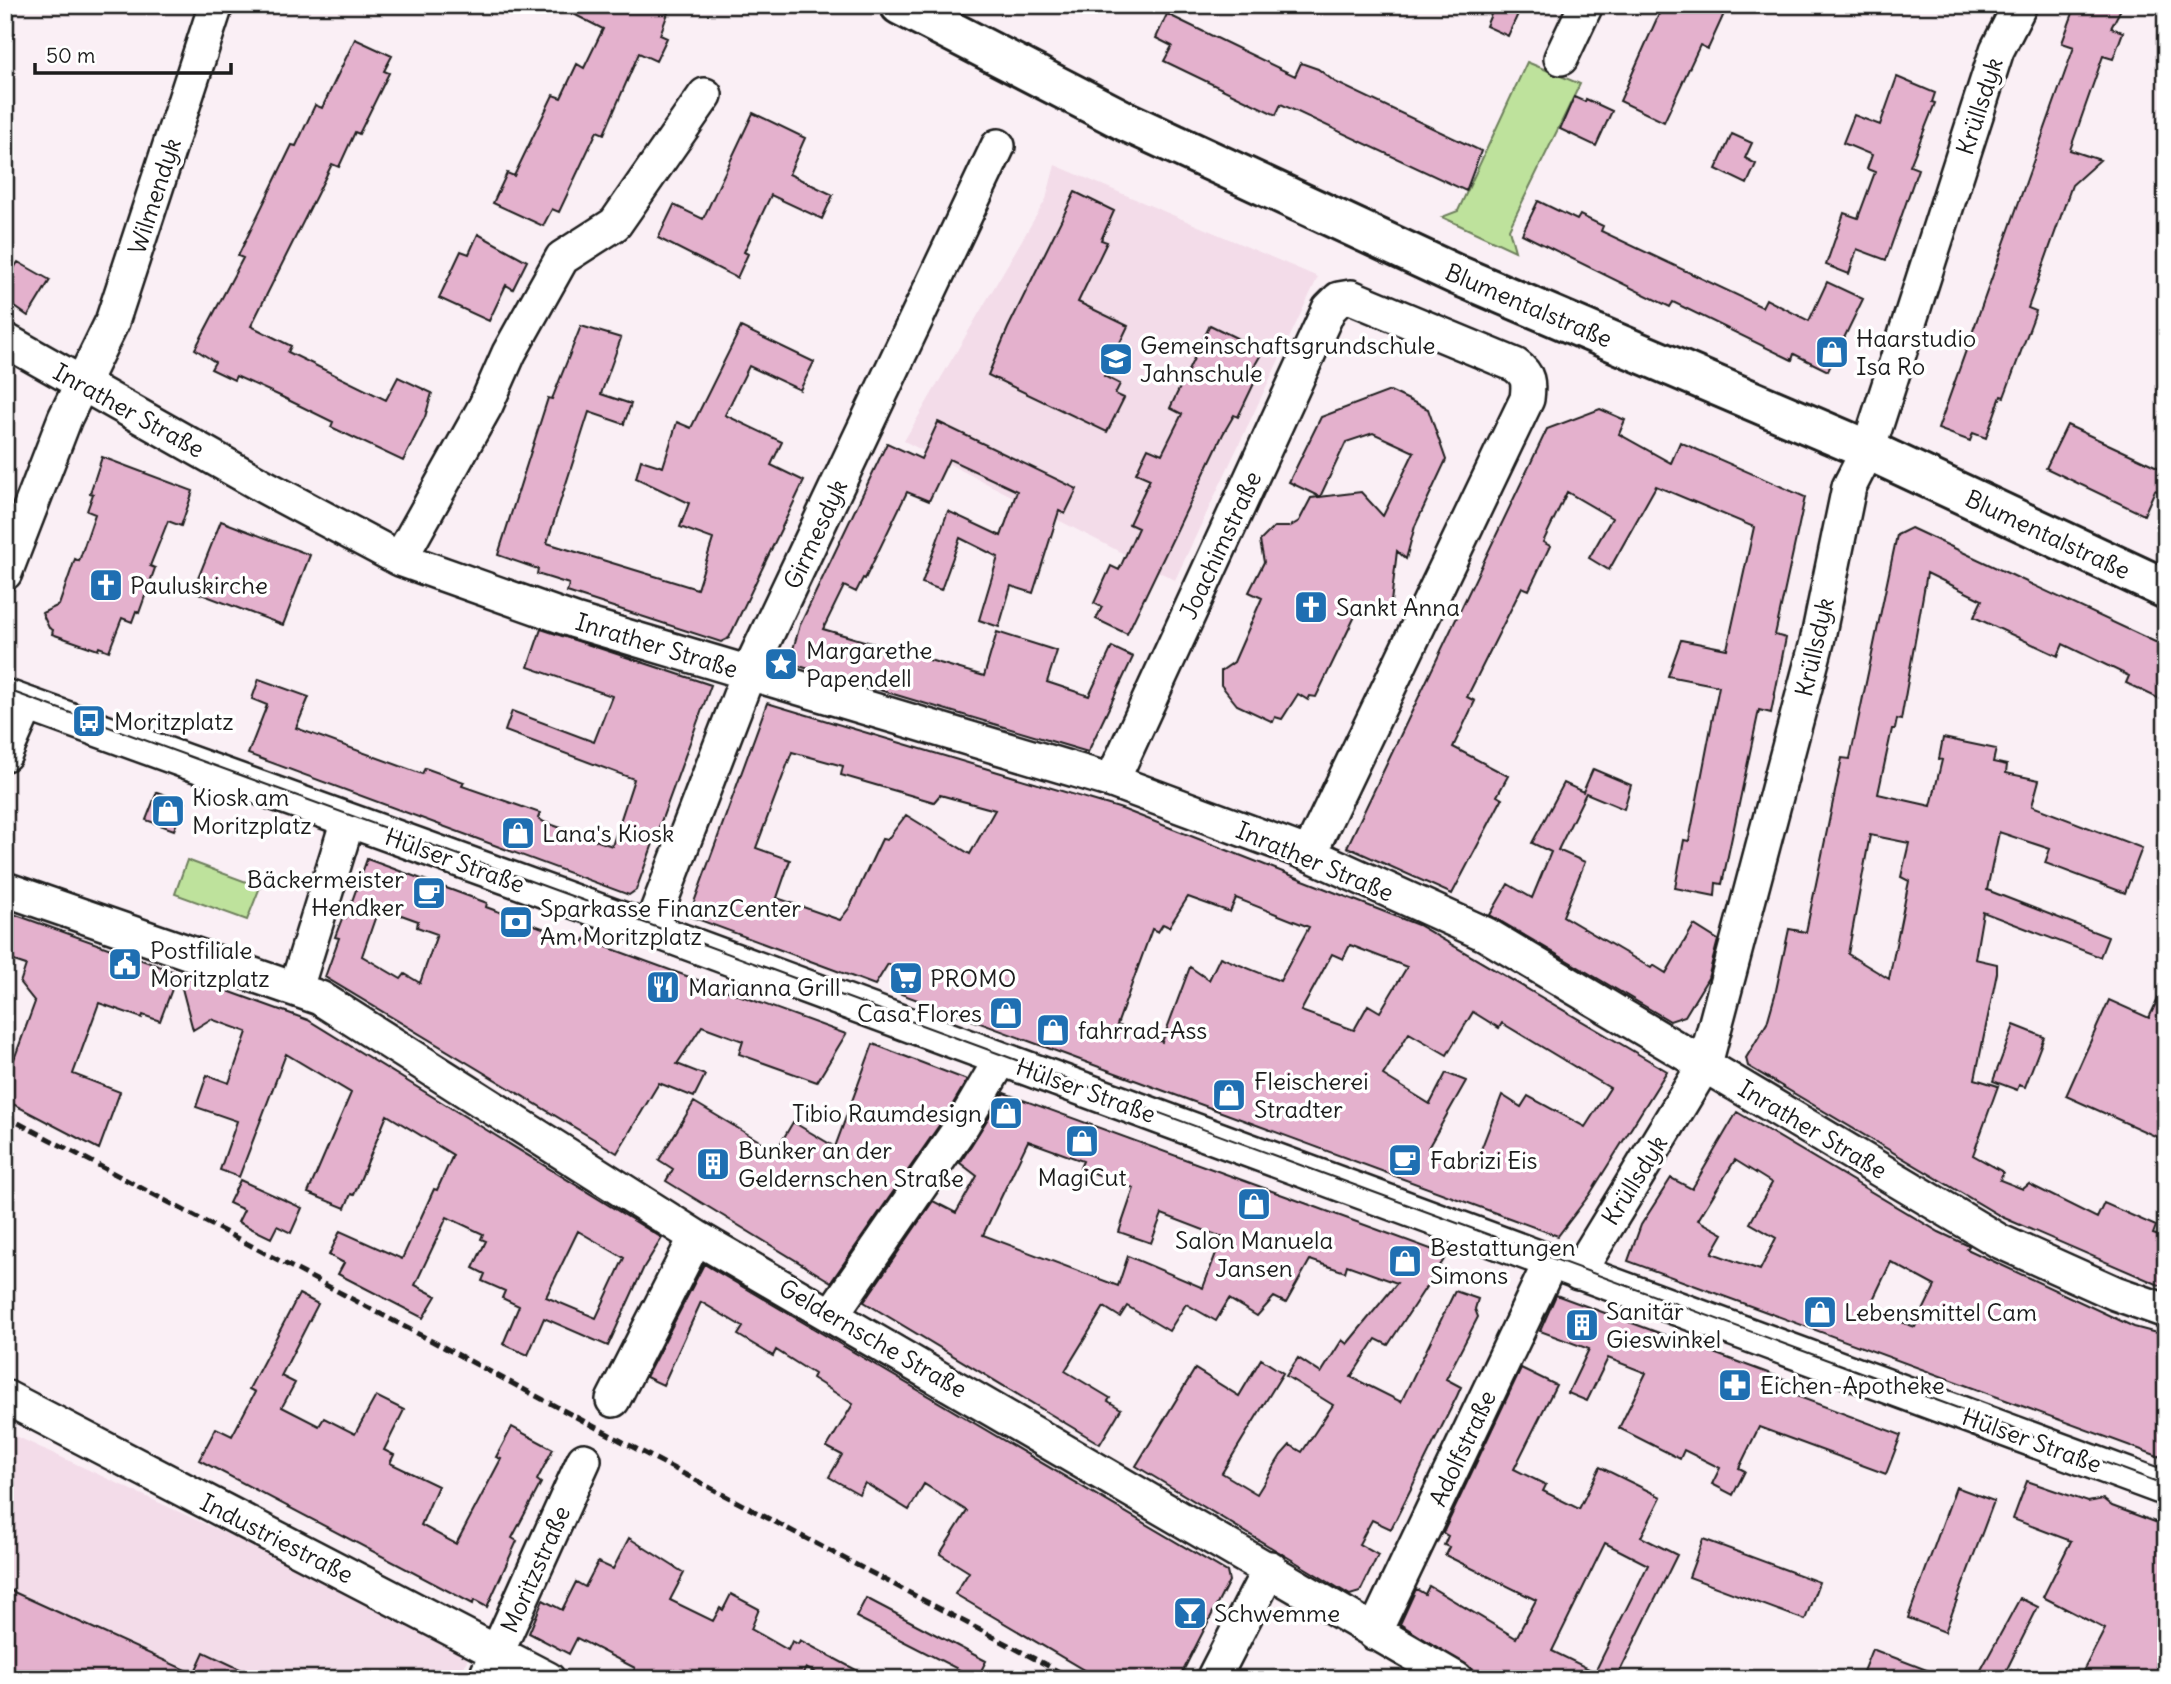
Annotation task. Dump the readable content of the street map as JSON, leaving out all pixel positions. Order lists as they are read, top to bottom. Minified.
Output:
{"streets":{"main road":["Blumentalstraße"],"street":["Krüllsdyk","Wilmendyk","Inrather Straße","Girmesdyk","Joachimstraße","Hülser Straße","Geldernsche Straße","Adolfstraße","Industriestraße","Moritzstraße"]},"crossings":[["Krüllsdyk","Blumentalstraße"],["Krüllsdyk","Inrather Straße"],["Krüllsdyk","Hülser Straße"],["Krüllsdyk","Adolfstraße"],["Wilmendyk","Inrather Straße"],["Inrather Straße","Girmesdyk"],["Inrather Straße","Joachimstraße"],["Girmesdyk","Hülser Straße"],["Hülser Straße","Adolfstraße"],["Geldernsche Straße","Adolfstraße"],["Industriestraße","Moritzstraße"]],"places":{"shop":["Haarstudio Isa Ro","Kiosk am Moritzplatz","Lana's Kiosk","Casa Flores","fahrrad-Ass","Fleischerei Stradter","Tibio Raumdesign","MagiCut","Salon Manuela Jansen","Bestattungen Simons","Lebensmittel Cam"],"school or university":["Gemeinschaftsgrundschule Jahnschule"],"church":["Pauluskirche","Sankt Anna"],"place":["Margarethe Papendell"],"bus stop":["Moritzplatz"],"cafe":["Bäckermeister Hendker","Fabrizi Eis"],"bank":["Sparkasse FinanzCenter Am Moritzplatz"],"public building":["Postfiliale Moritzplatz"],"supermarket":["PROMO"],"restaurant":["Marianna Grill"],"building":["Bunker an der Geldernschen Straße","Sanitär Gieswinkel"],"pharmacy":["Eichen-Apotheke"],"bar":["Schwemme"]},"scale_bar":"50 m"}
